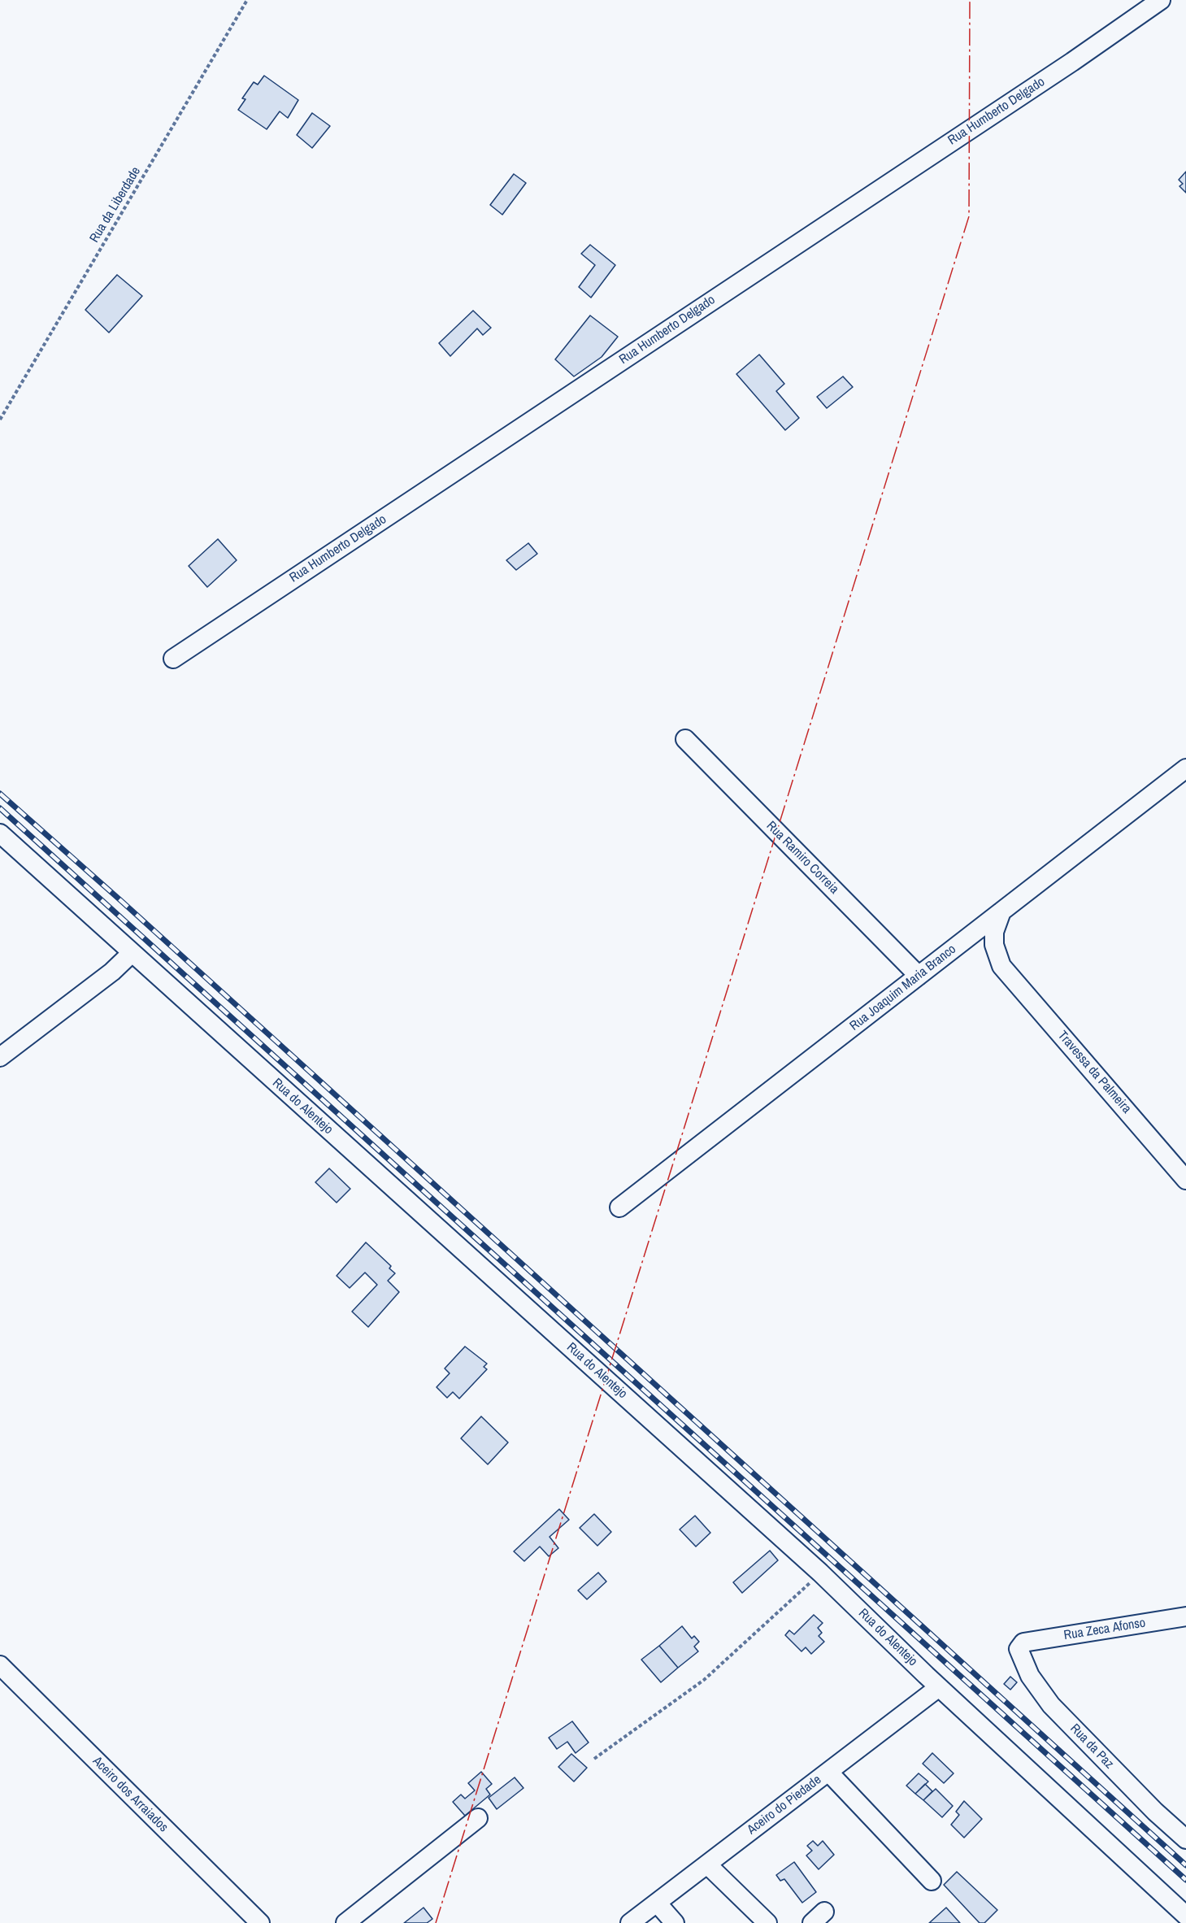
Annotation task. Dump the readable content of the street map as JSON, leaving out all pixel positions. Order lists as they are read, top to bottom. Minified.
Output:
{"streets":{"street":["Rua Humberto Delgado","Rua Ramiro Correia","Rua Joaquim Maria Branco","Travessa da Palmeira","Rua do Alentejo","Rua Zeca Afonso","Rua da Paz","Aceiro dos Arraiados","Aceiro do Piedade"],"path":["Rua da Liberdade"]},"crossings":[["Rua Ramiro Correia","Rua Joaquim Maria Branco"],["Rua Joaquim Maria Branco","Travessa da Palmeira"],["Rua do Alentejo","Aceiro do Piedade"],["Rua Zeca Afonso","Rua da Paz"]]}
